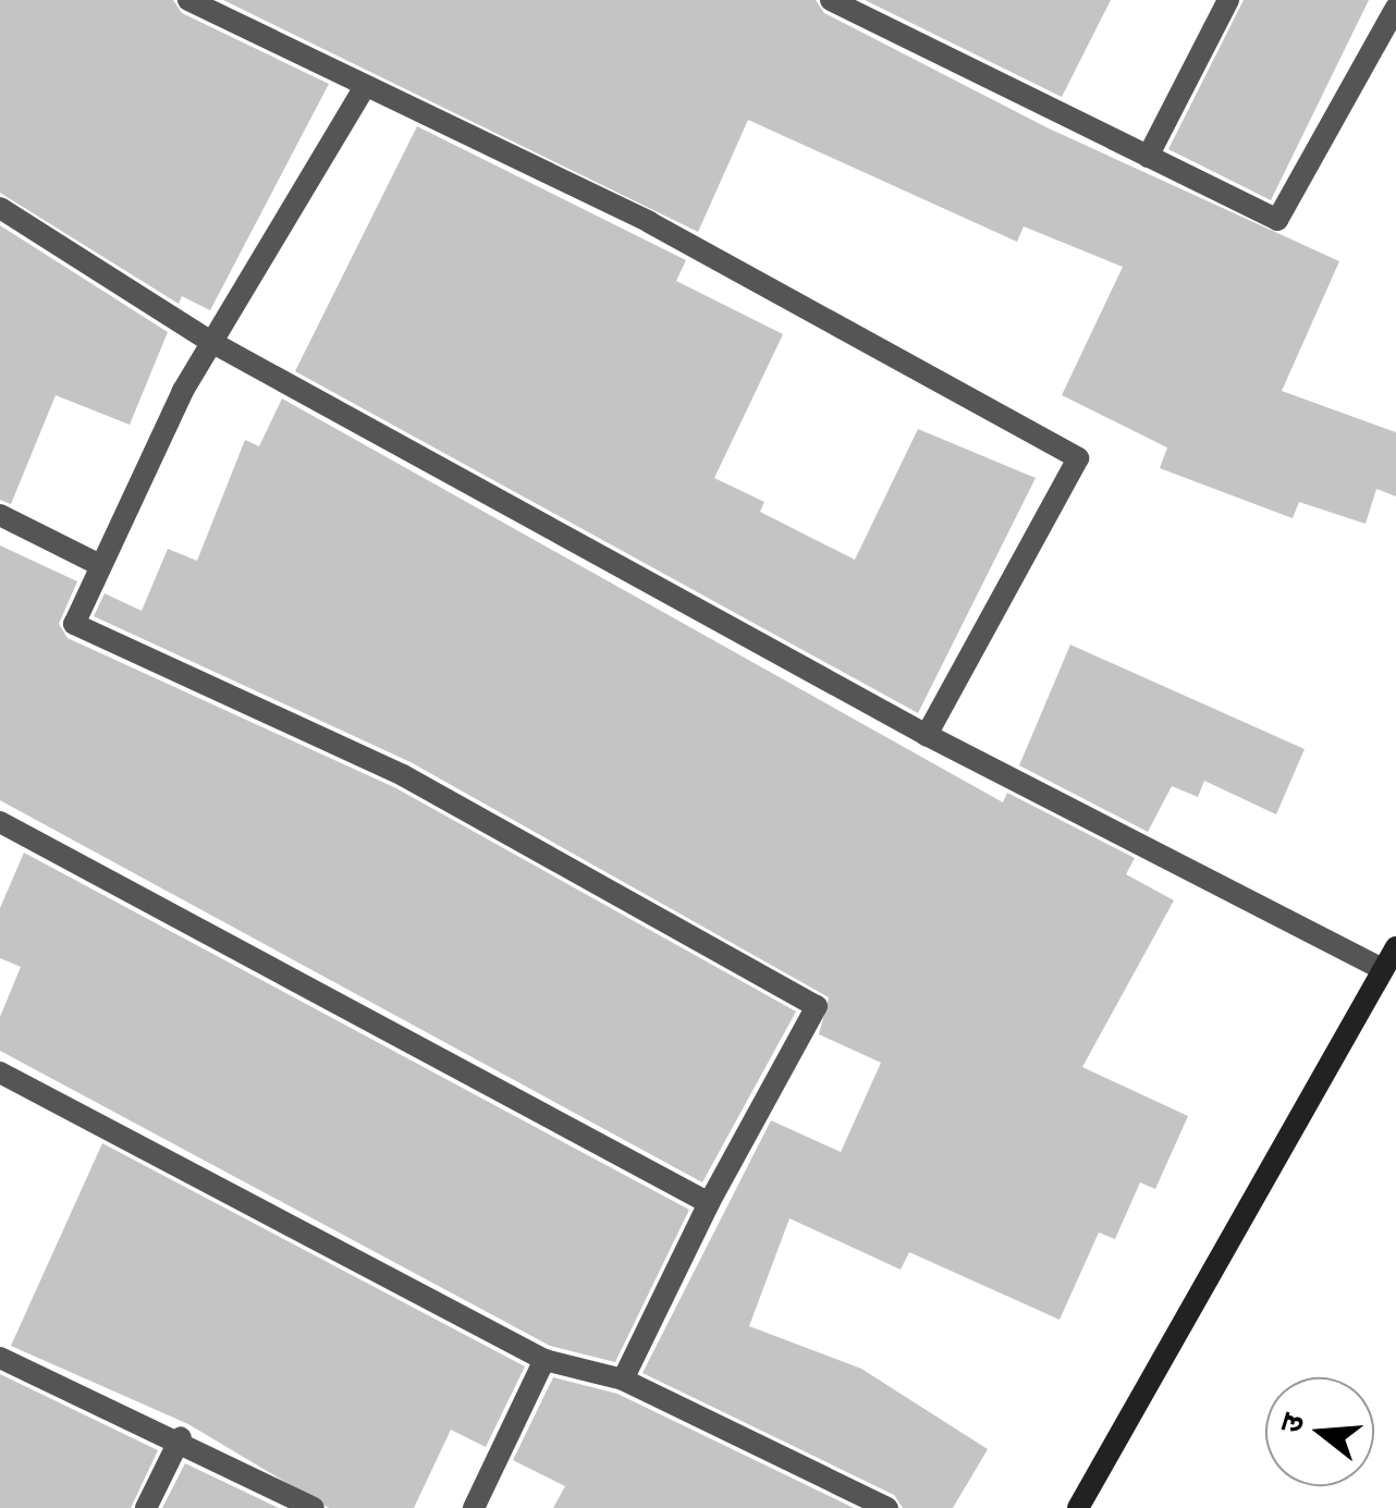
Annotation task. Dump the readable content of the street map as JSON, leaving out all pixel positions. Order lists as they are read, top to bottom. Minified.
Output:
{"north":"left"}
